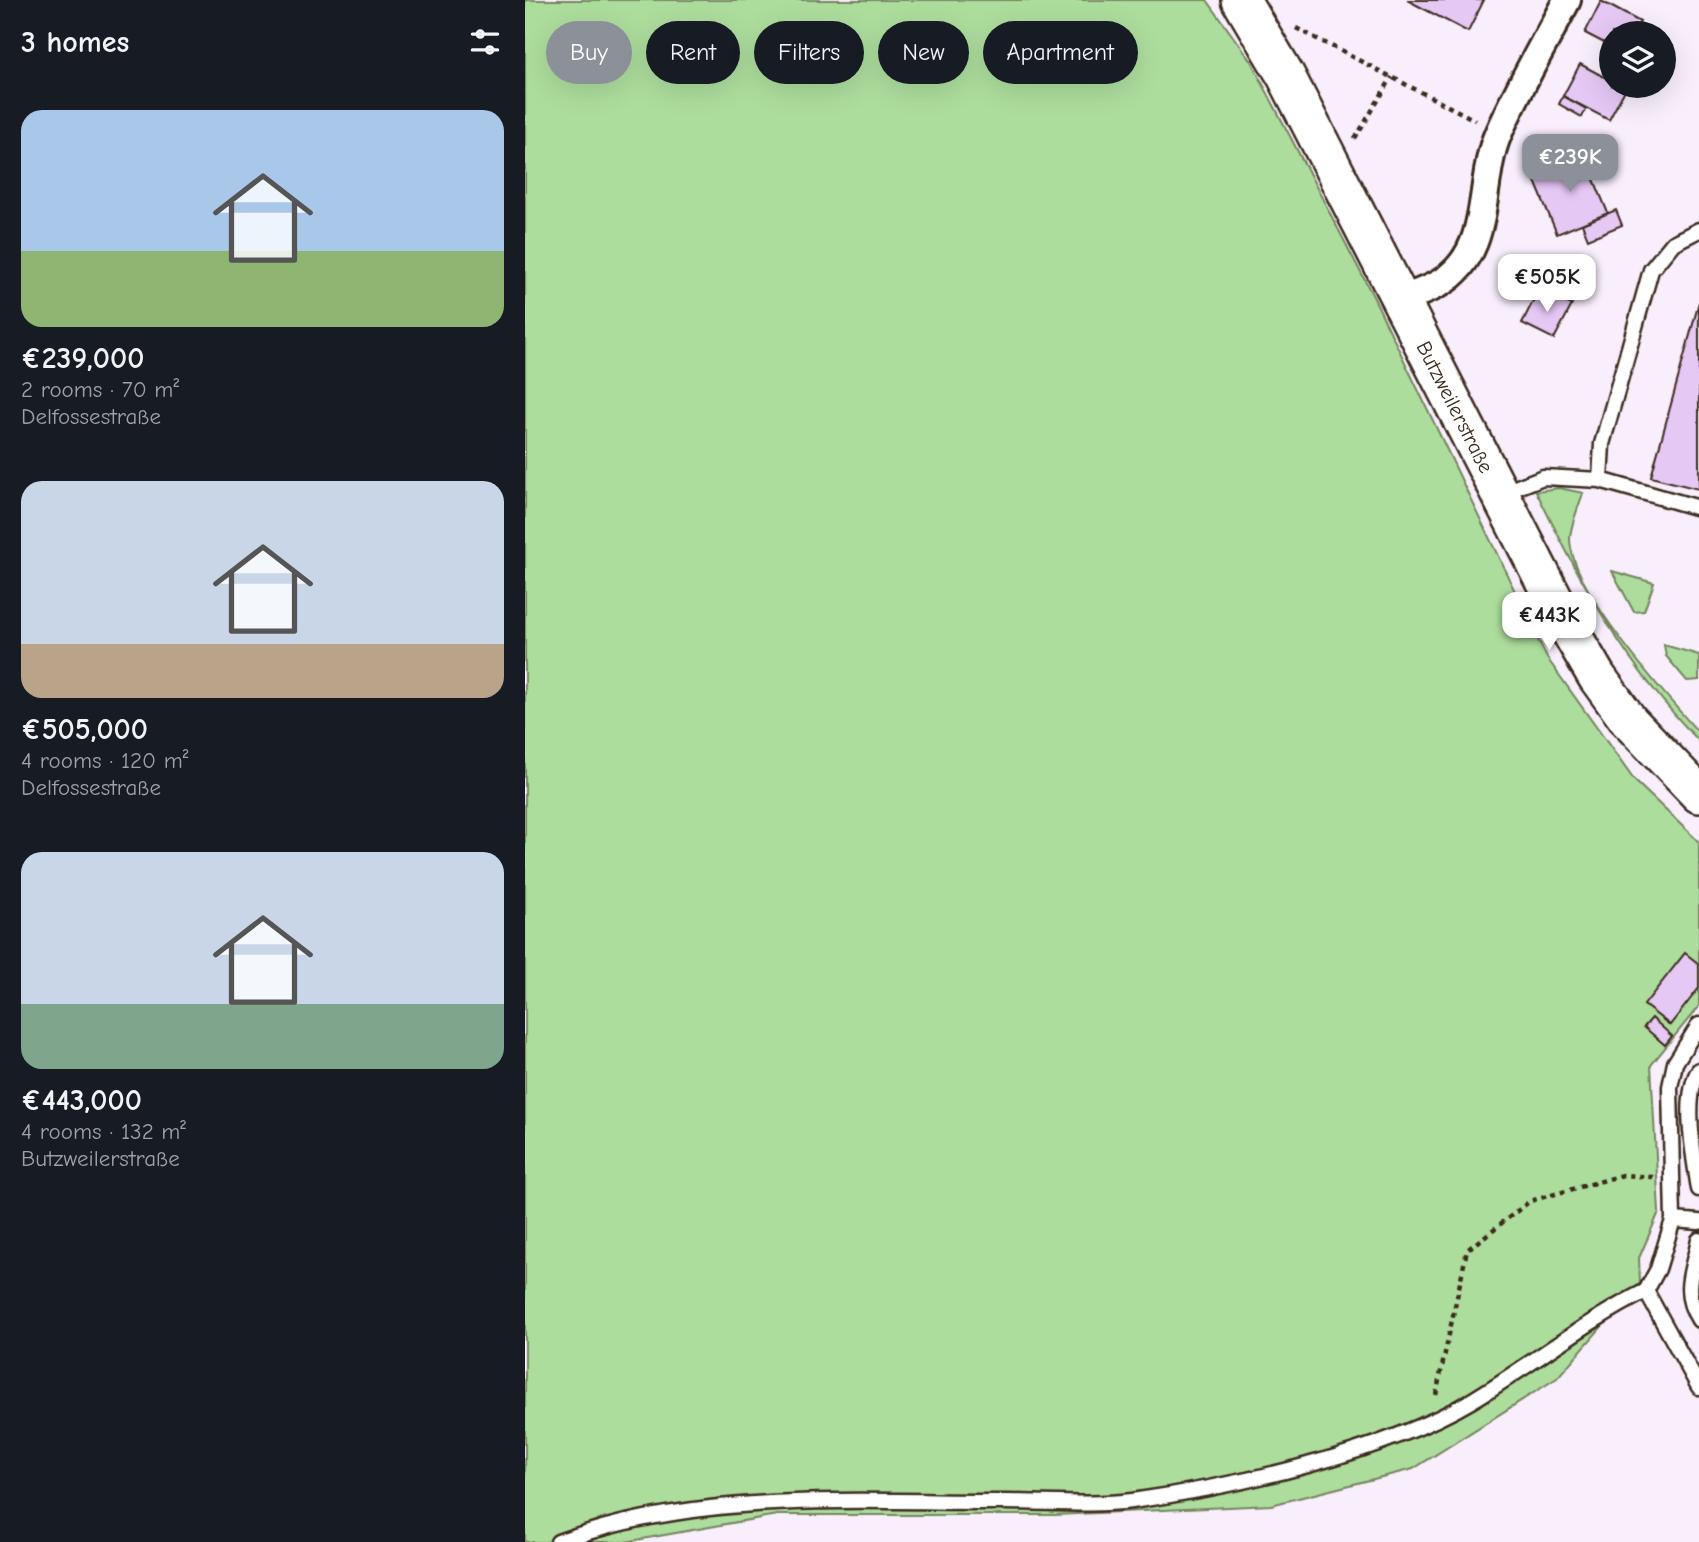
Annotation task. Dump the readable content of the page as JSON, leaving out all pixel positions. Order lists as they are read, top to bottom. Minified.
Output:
{"streets":{"street":["Butzweilerstraße"]},"page":{"heading":"3 homes","chip":["Buy","Rent","Filters","New","Apartment"],"list":[{"name":"€239,000","note":"2 rooms · 70 m² · Delfossestraße"},{"name":"€505,000","note":"4 rooms · 120 m² · Delfossestraße"},{"name":"€443,000","note":"4 rooms · 132 m² · Butzweilerstraße"}],"price":["€239K","€505K","€443K"]}}
